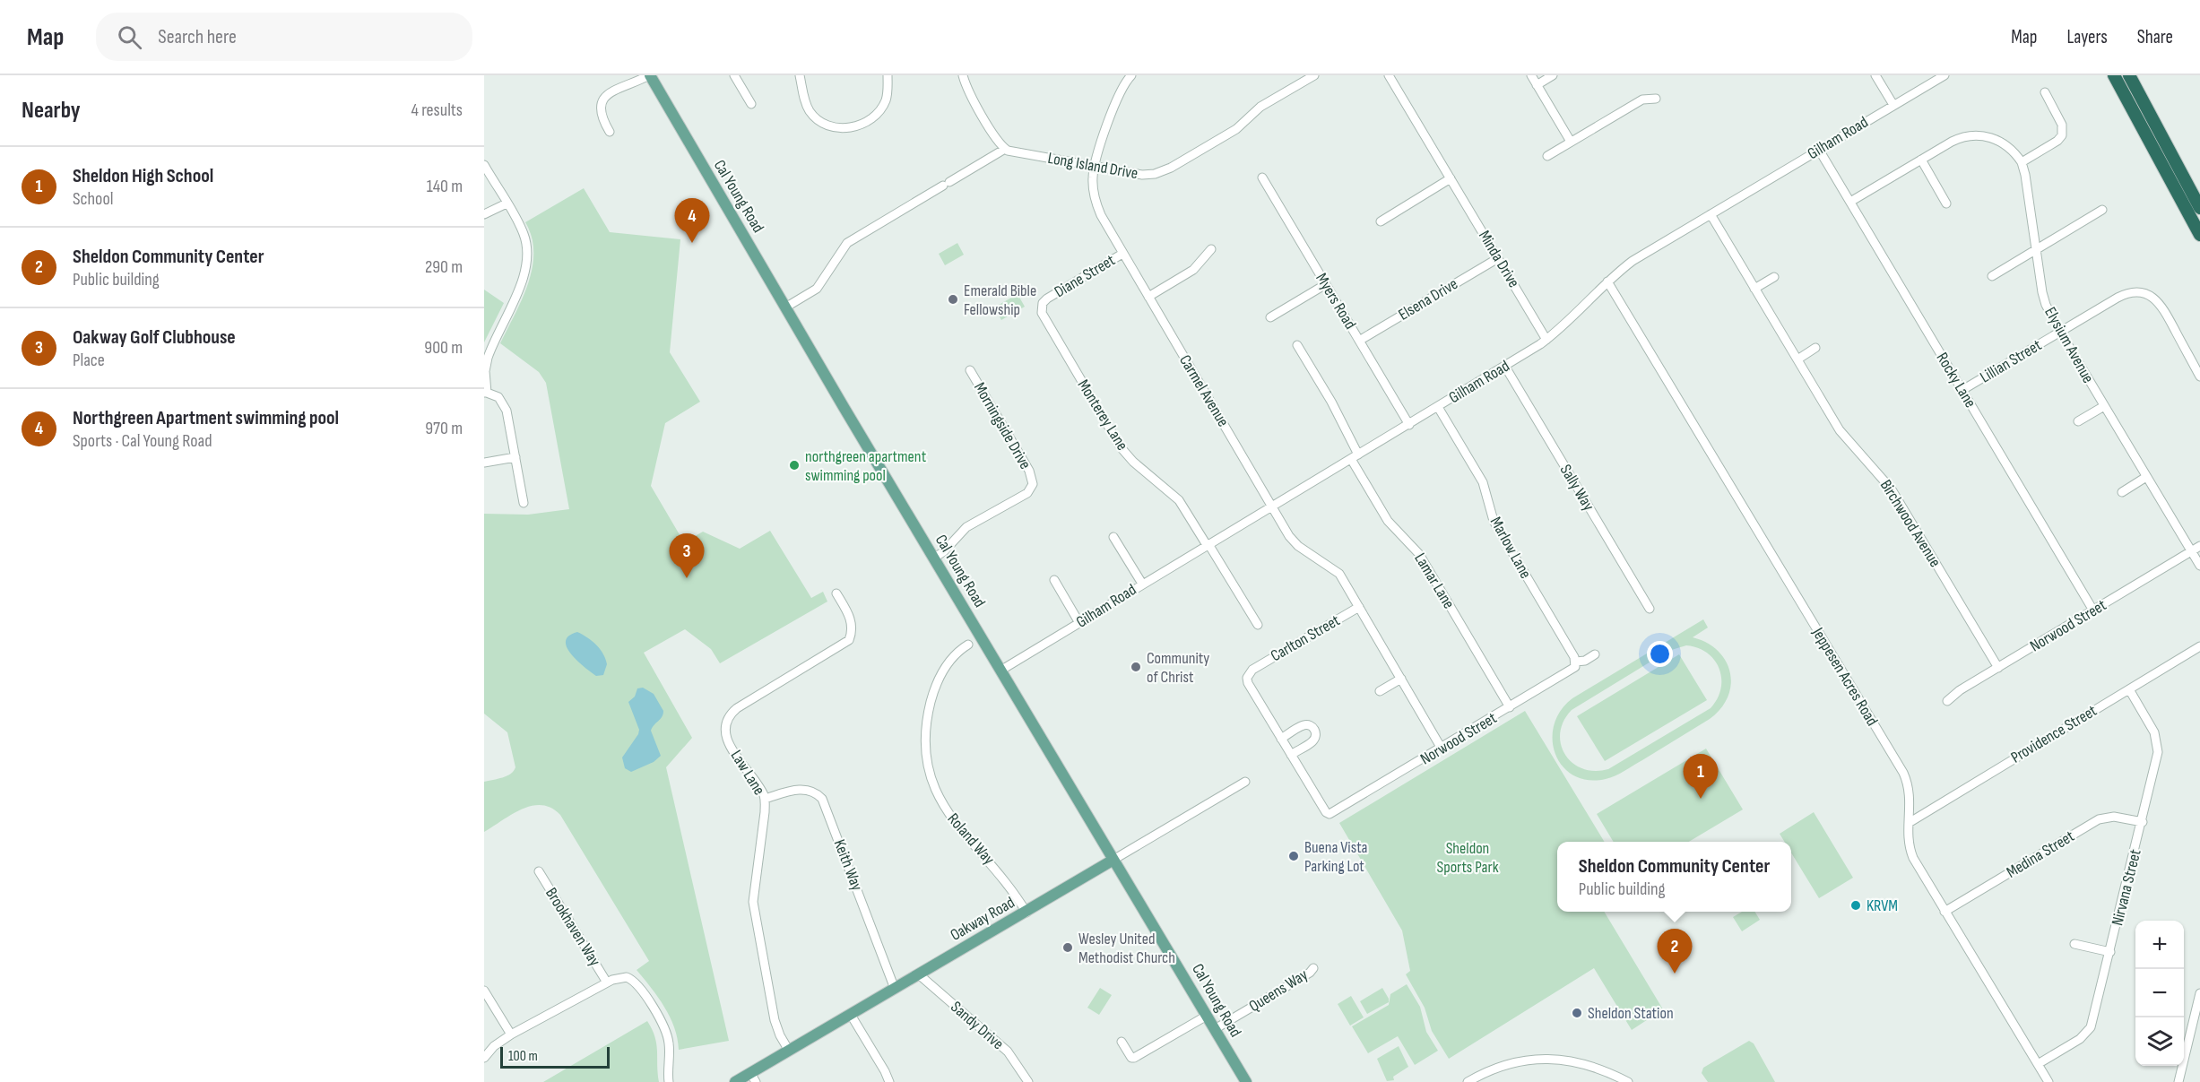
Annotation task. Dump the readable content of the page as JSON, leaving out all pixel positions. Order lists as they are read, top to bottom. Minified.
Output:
{"streets":{"main road":["Cal Young Road","Oakway Road"],"street":["Gilham Road","Long Island Drive","Minda Drive","Diane Street","Elsena Drive","Myers Road","Elysium Avenue","Lillian Street","Rocky Lane","Carmel Avenue","Monterey Lane","Morningside Drive","Sally Way","Birchwood Avenue","Marlow Lane","Lamar Lane","Norwood Street","Carlton Street","Jeppesen Acres Road","Providence Street","Law Lane","Roland Way","Medina Street","Keith Way","Nirvana Street","Brookhaven Way","Queens Way","Sandy Drive"]},"crossings":[["Gilham Road","Cal Young Road"],["Gilham Road","Minda Drive"],["Gilham Road","Myers Road"],["Gilham Road","Rocky Lane"],["Gilham Road","Carmel Avenue"],["Gilham Road","Monterey Lane"],["Gilham Road","Sally Way"],["Gilham Road","Birchwood Avenue"],["Gilham Road","Marlow Lane"],["Gilham Road","Lamar Lane"],["Gilham Road","Jeppesen Acres Road"],["Long Island Drive","Carmel Avenue"],["Cal Young Road","Morningside Drive"],["Cal Young Road","Oakway Road"],["Cal Young Road","Queens Way"],["Minda Drive","Elsena Drive"],["Diane Street","Carmel Avenue"],["Diane Street","Monterey Lane"],["Elsena Drive","Myers Road"],["Elysium Avenue","Lillian Street"],["Elysium Avenue","Norwood Street"],["Lillian Street","Rocky Lane"],["Rocky Lane","Norwood Street"],["Carmel Avenue","Norwood Street"],["Carmel Avenue","Carlton Street"],["Birchwood Avenue","Norwood Street"],["Marlow Lane","Norwood Street"],["Lamar Lane","Norwood Street"],["Jeppesen Acres Road","Providence Street"],["Jeppesen Acres Road","Medina Street"],["Jeppesen Acres Road","Nirvana Street"],["Providence Street","Nirvana Street"],["Law Lane","Keith Way"],["Law Lane","Oakway Road"],["Roland Way","Oakway Road"],["Medina Street","Nirvana Street"],["Keith Way","Oakway Road"],["Oakway Road","Sandy Drive"]],"parks":["Sheldon Sports Park"],"places":["Emerald Bible Fellowship","northgreen apartment swimming pool","Community of Christ","Buena Vista Parking Lot","KRVM","Wesley United Methodist Church","Sheldon Station"],"scale_bar":"100 m","page":{"header":"Map","search":"Search here","nav":["Map","Layers","Share"],"heading":["Nearby","4 results"],"list":[{"mark":"1","name":"Sheldon High School","note":"School","value":"140 m"},{"mark":"2","name":"Sheldon Community Center","note":"Public building","value":"290 m"},{"mark":"3","name":"Oakway Golf Clubhouse","note":"Place","value":"900 m"},{"mark":"4","name":"Northgreen Apartment swimming pool","note":"Sports · Cal Young Road","value":"970 m"}],"pins":["4","3","1","2"],"popup":["Sheldon Community Center","Public building"],"map_buttons":["+","−"],"scale":"100 m"}}
